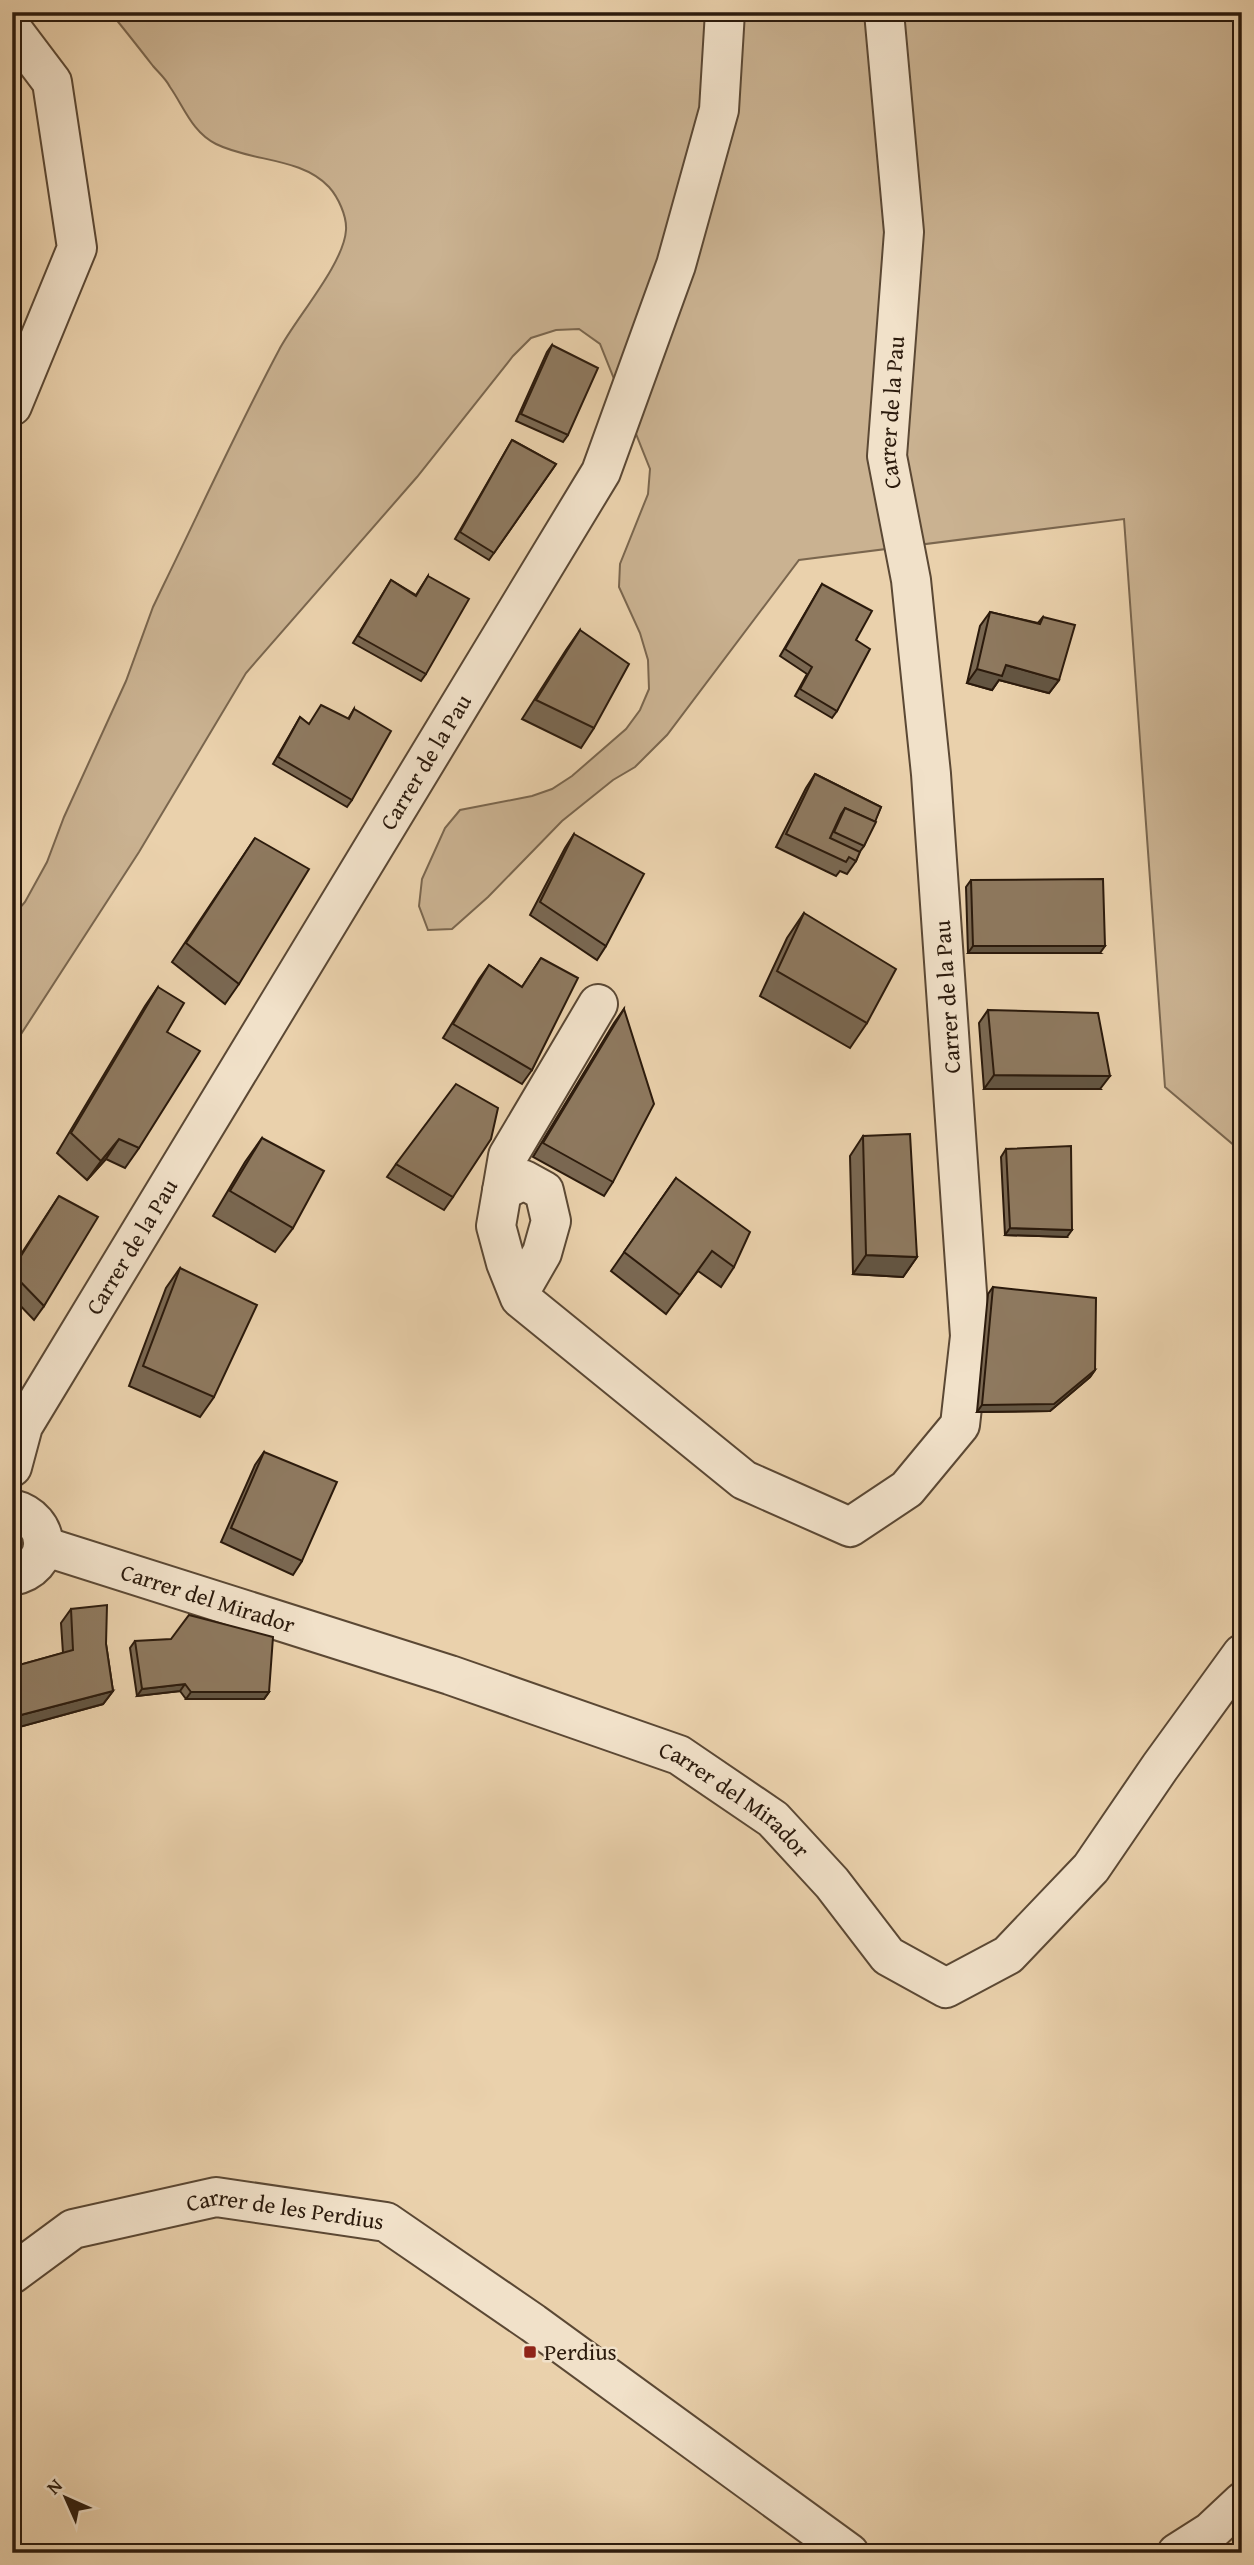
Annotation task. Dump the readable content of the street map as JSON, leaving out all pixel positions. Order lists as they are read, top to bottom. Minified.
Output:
{"streets":{"street":["Carrer de la Pau","Carrer del Mirador","Carrer de les Perdius"]},"places":{"transit":["Perdius"]},"north":"top left"}
